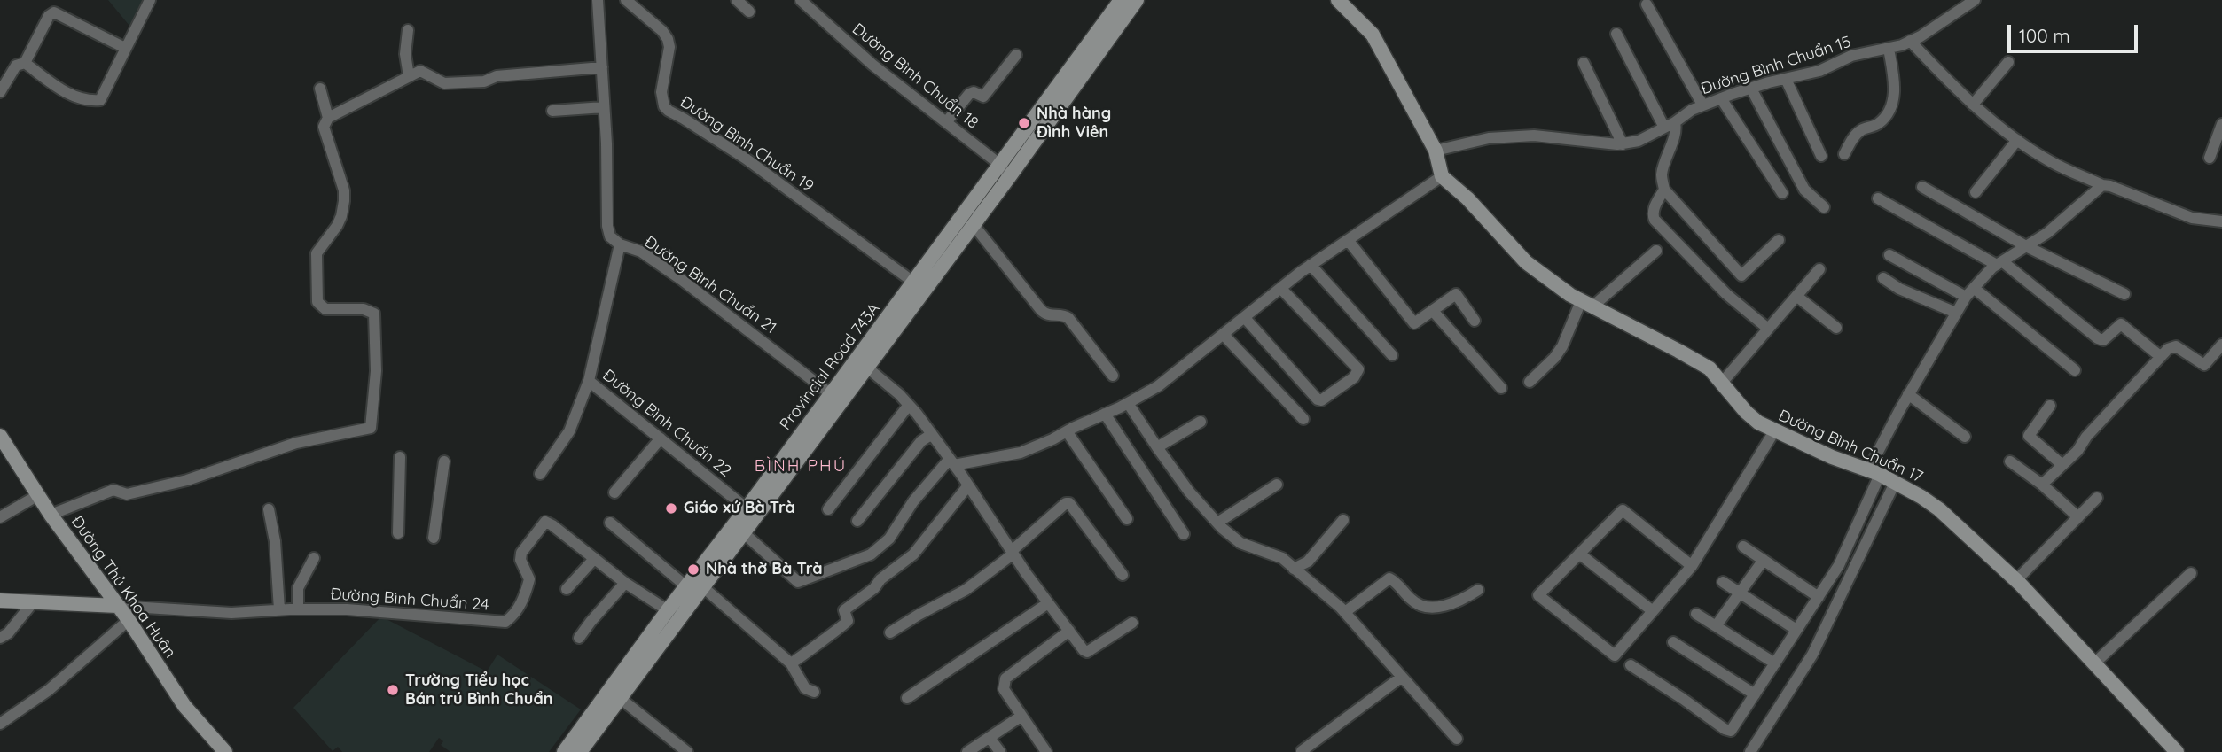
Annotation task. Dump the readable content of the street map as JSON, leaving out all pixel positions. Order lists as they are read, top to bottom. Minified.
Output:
{"streets":{"main road":["Provincial Road 743A","Đường Bình Chuẩn 17","Đường Thủ Khoa Huân"],"street":["Đường Bình Chuẩn 15","Đường Bình Chuẩn 18","Đường Bình Chuẩn 19","Đường Bình Chuẩn 21","Đường Bình Chuẩn 22","Đường Bình Chuẩn 24"]},"crossings":[["Đường Bình Chuẩn 18","Provincial Road 743A"],["Đường Bình Chuẩn 19","Provincial Road 743A"],["Đường Bình Chuẩn 21","Provincial Road 743A"],["Đường Bình Chuẩn 21","Đường Bình Chuẩn 22"],["Provincial Road 743A","Đường Bình Chuẩn 22"],["Provincial Road 743A","Đường Bình Chuẩn 24"],["Đường Thủ Khoa Huân","Đường Bình Chuẩn 24"]],"districts":["BÌNH PHÚ"],"places":["Nhà hàng Đình Viên","Giáo xứ Bà Trà","Nhà thờ Bà Trà","Trường Tiểu học Bán trú Bình Chuẩn"],"scale_bar":"100 m"}
